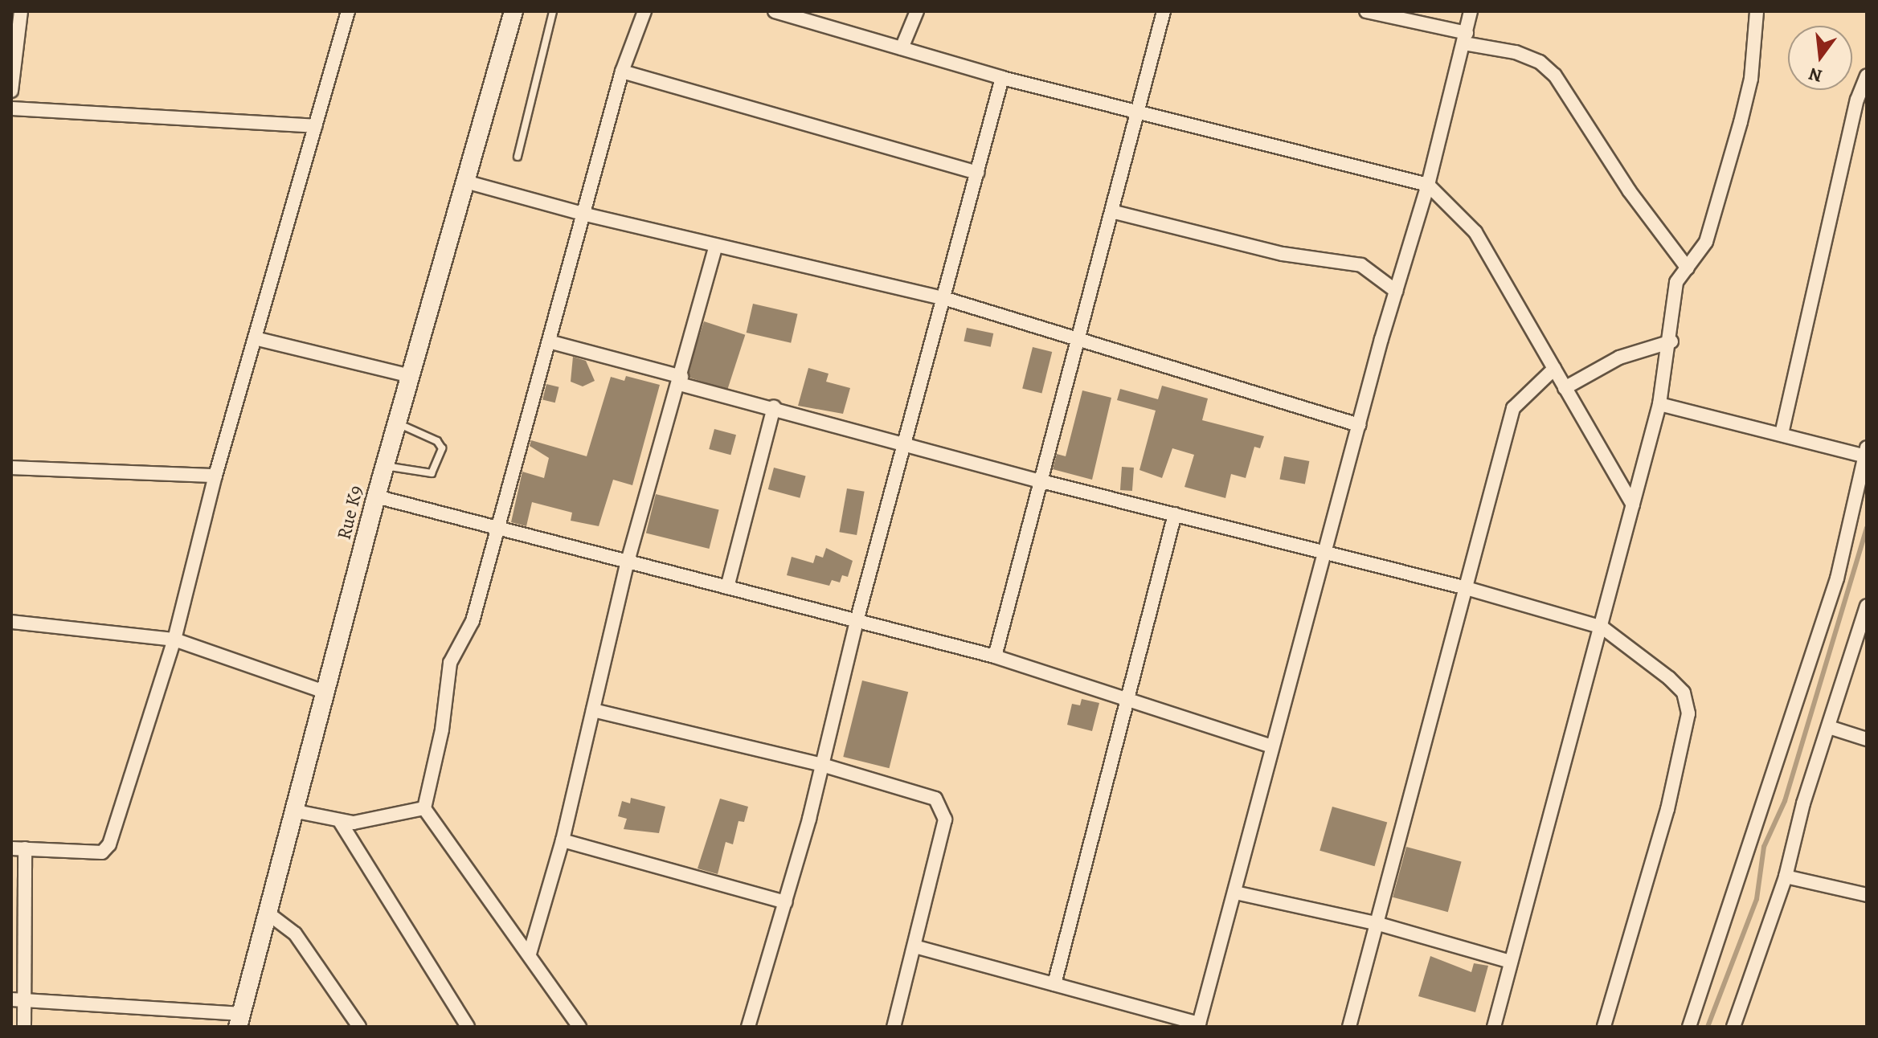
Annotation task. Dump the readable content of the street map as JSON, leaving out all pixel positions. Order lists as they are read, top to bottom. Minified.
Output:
{"streets":{"street":["Rue K9"]},"north":"bottom"}
